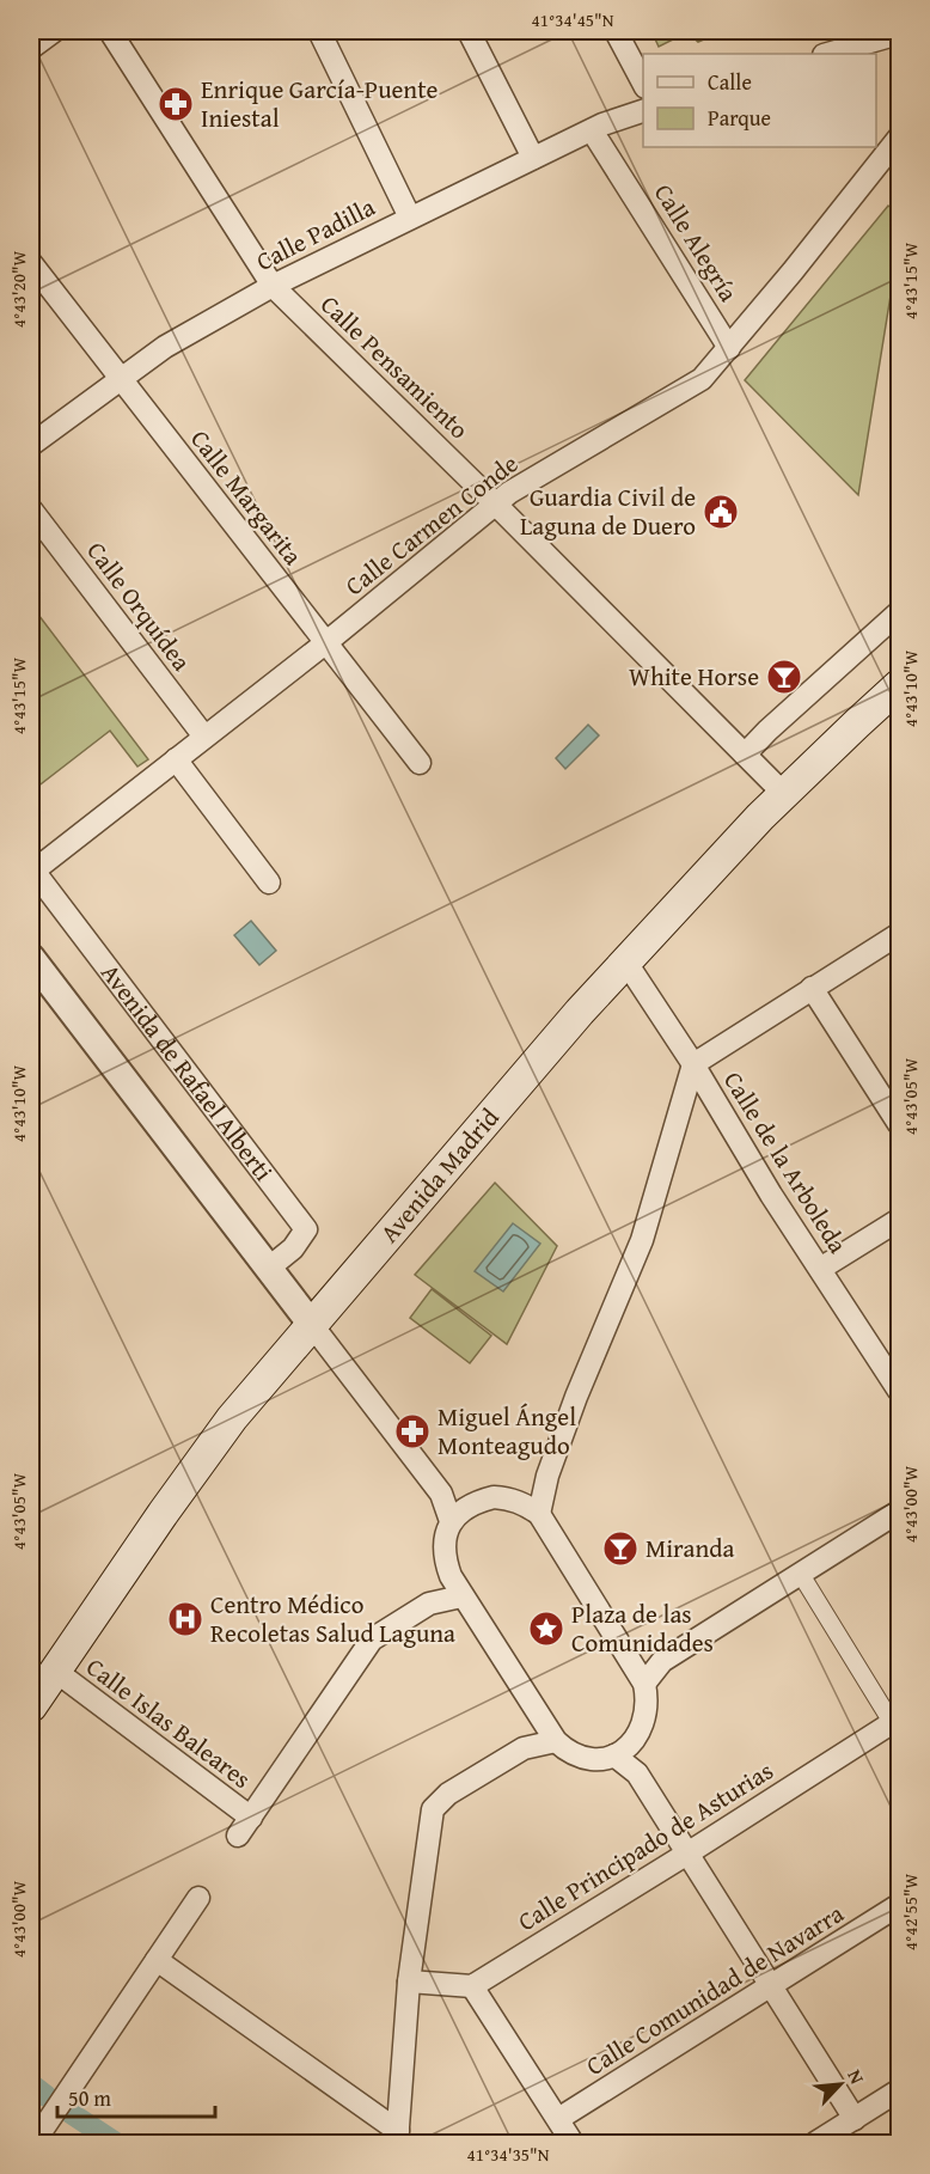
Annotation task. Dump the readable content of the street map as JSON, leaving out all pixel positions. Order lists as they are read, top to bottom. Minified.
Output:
{"streets":{"main road":["Avenida Madrid"],"street":["Calle Padilla","Calle Alegría","Calle Pensamiento","Calle Margarita","Calle Carmen Conde","Calle Orquídea","Avenida de Rafael Alberti","Calle de la Arboleda","Calle Islas Baleares","Calle Principado de Asturias","Calle Comunidad de Navarra"]},"crossings":[["Calle Padilla","Calle Alegría"],["Calle Padilla","Calle Pensamiento"],["Calle Padilla","Calle Margarita"],["Calle Alegría","Calle Carmen Conde"],["Calle Pensamiento","Calle Carmen Conde"],["Calle Pensamiento","Avenida Madrid"],["Calle Margarita","Calle Carmen Conde"],["Calle Carmen Conde","Calle Orquídea"],["Calle Carmen Conde","Avenida de Rafael Alberti"],["Calle de la Arboleda","Avenida Madrid"],["Avenida Madrid","Calle Islas Baleares"]],"places":{"pharmacy":["Enrique García-Puente Iniestal","Miguel Ángel Monteagudo"],"public building":["Guardia Civil de Laguna de Duero"],"bar":["White Horse","Miranda"],"hospital":["Centro Médico Recoletas Salud Laguna"],"place":["Plaza de las Comunidades"]},"legend":["Calle","Parque"],"scale_bar":"50 m","north":"top right","coordinates":["41°34'45\"N","4°43'15\"W","4°43'20\"W","4°43'10\"W","4°43'05\"W","4°43'00\"W","4°42'55\"W","41°34'35\"N"]}
